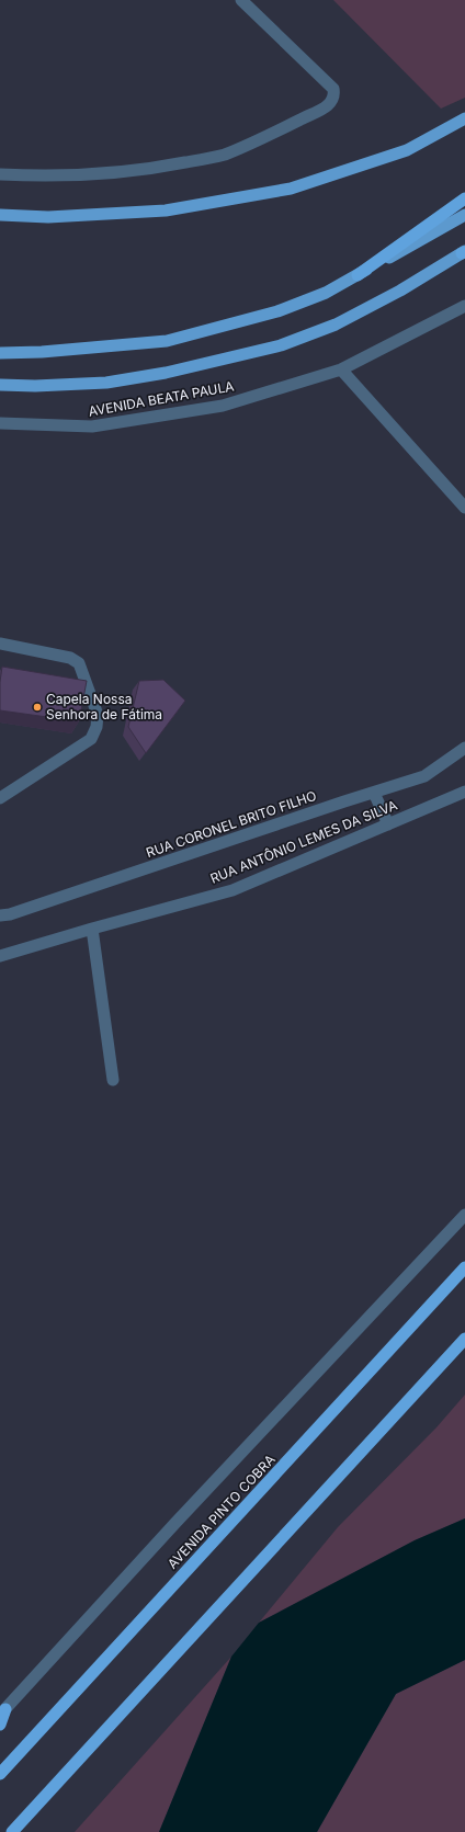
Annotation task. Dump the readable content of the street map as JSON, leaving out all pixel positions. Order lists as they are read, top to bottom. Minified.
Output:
{"streets":{"highway":["AVENIDA PINTO COBRA"],"street":["AVENIDA BEATA PAULA","RUA CORONEL BRITO FILHO","RUA ANTÔNIO LEMES DA SILVA"]},"places":["Capela Nossa Senhora de Fátima"]}
